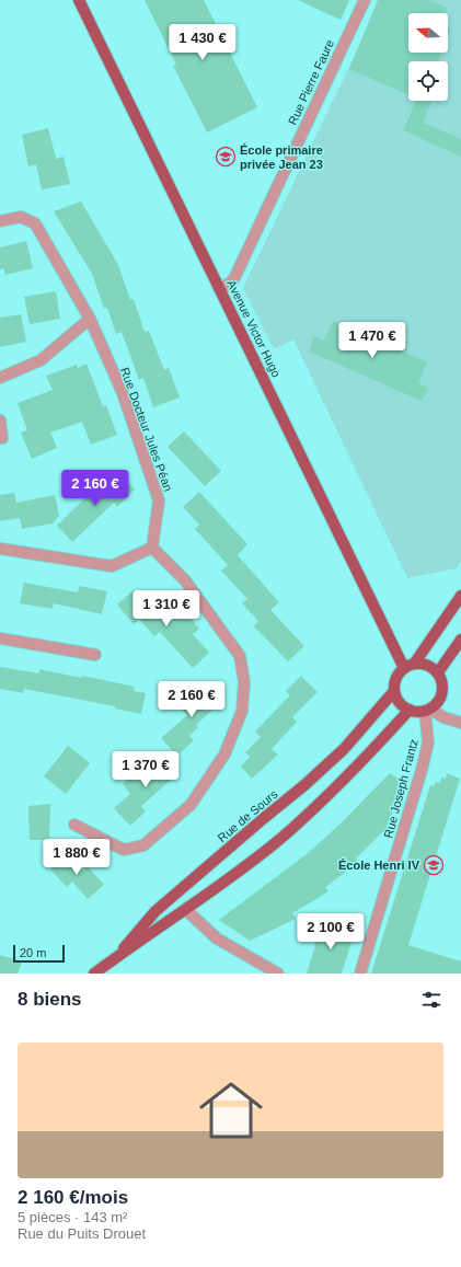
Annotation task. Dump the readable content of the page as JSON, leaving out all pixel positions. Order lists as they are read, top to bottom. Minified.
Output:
{"streets":{"main road":["Avenue Victor Hugo","Rue de Sours"],"street":["Rue Pierre Faure","Rue Docteur Jules Péan","Rue Joseph Frantz"]},"crossings":[["Rue Pierre Faure","Avenue Victor Hugo"],["Avenue Victor Hugo","Rue Joseph Frantz"],["Avenue Victor Hugo","Rue de Sours"],["Rue Joseph Frantz","Rue de Sours"]],"places":{"school or university":["École primaire privée Jean 23","École Henri IV"]},"scale_bar":"20 m","north":"left","page":{"price":["1 430 €","1 470 €","2 160 €","1 310 €","2 160 €","1 370 €","1 880 €","2 100 €"],"scale":"20 m","heading":"8 biens","list":[{"name":"2 160 €/mois","note":"5 pièces · 143 m² · Rue du Puits Drouet"}]}}
